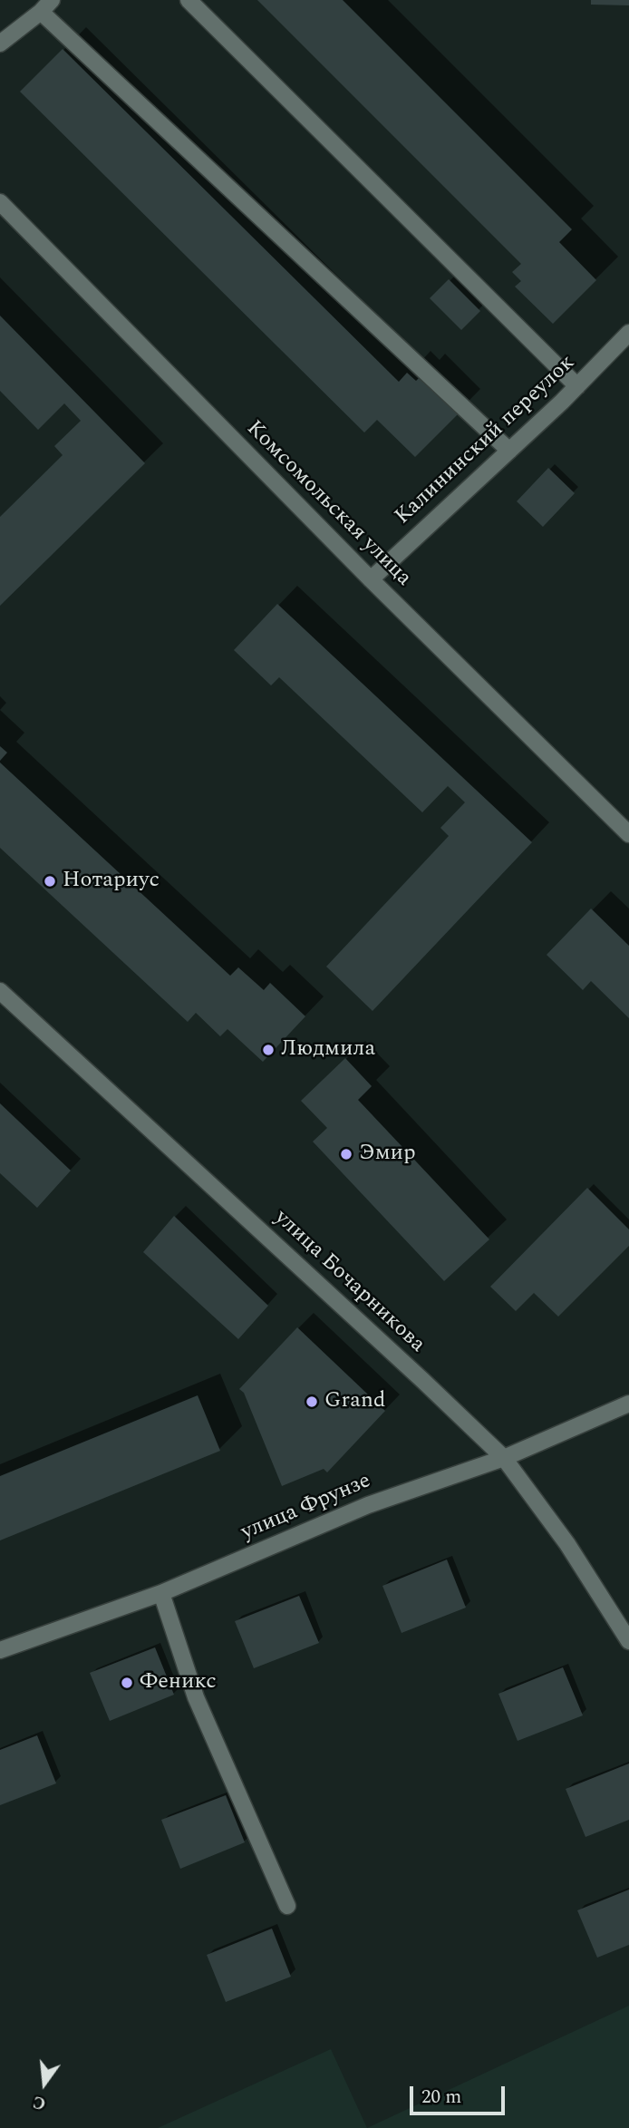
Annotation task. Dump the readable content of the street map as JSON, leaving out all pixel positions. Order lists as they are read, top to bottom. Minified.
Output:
{"streets":{"street":["Калининский переулок","Комсомольская улица","улица Бочарникова","улица Фрунзе"]},"crossings":[["Калининский переулок","Комсомольская улица"],["улица Бочарникова","улица Фрунзе"]],"places":["Нотариус","Людмила","Эмир","Grand","Феникс"],"scale_bar":"20 m","north":"bottom"}
